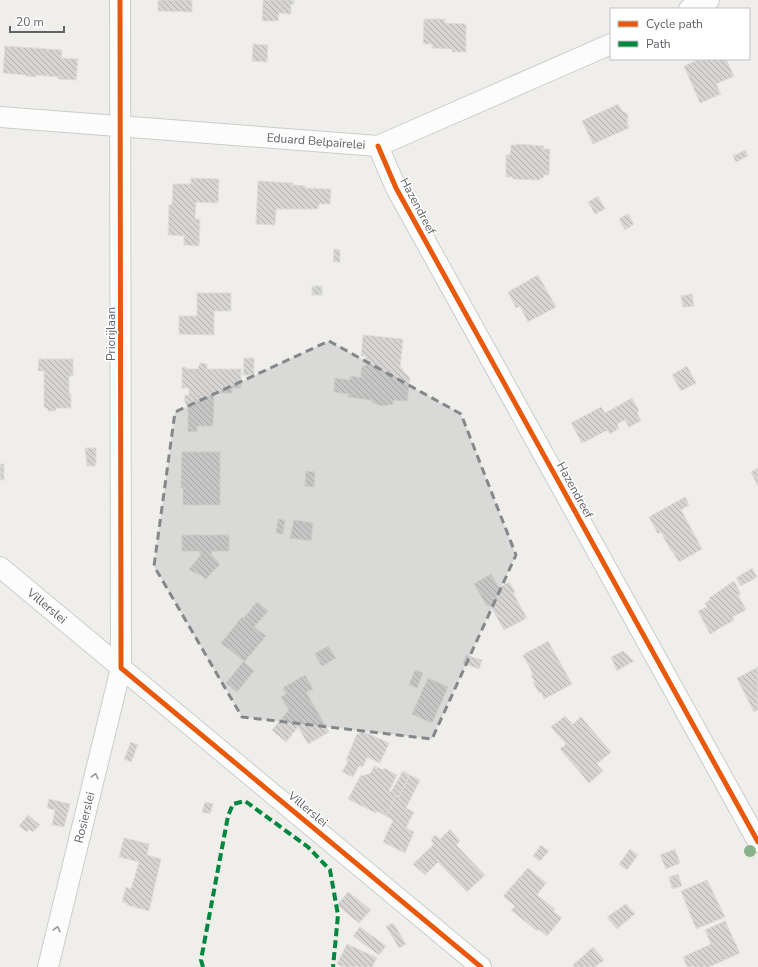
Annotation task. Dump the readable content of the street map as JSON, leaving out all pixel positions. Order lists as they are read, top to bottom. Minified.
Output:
{"streets":{"street":["Eduard Belpairelei","Hazendreef","Priorijlaan","Villerslei","Rosierslei"]},"crossings":[["Eduard Belpairelei","Hazendreef"],["Eduard Belpairelei","Priorijlaan"],["Priorijlaan","Villerslei"],["Priorijlaan","Rosierslei"],["Villerslei","Rosierslei"]],"one_way":["Rosierslei"],"legend":["Cycle path","Path"],"scale_bar":"20 m"}
